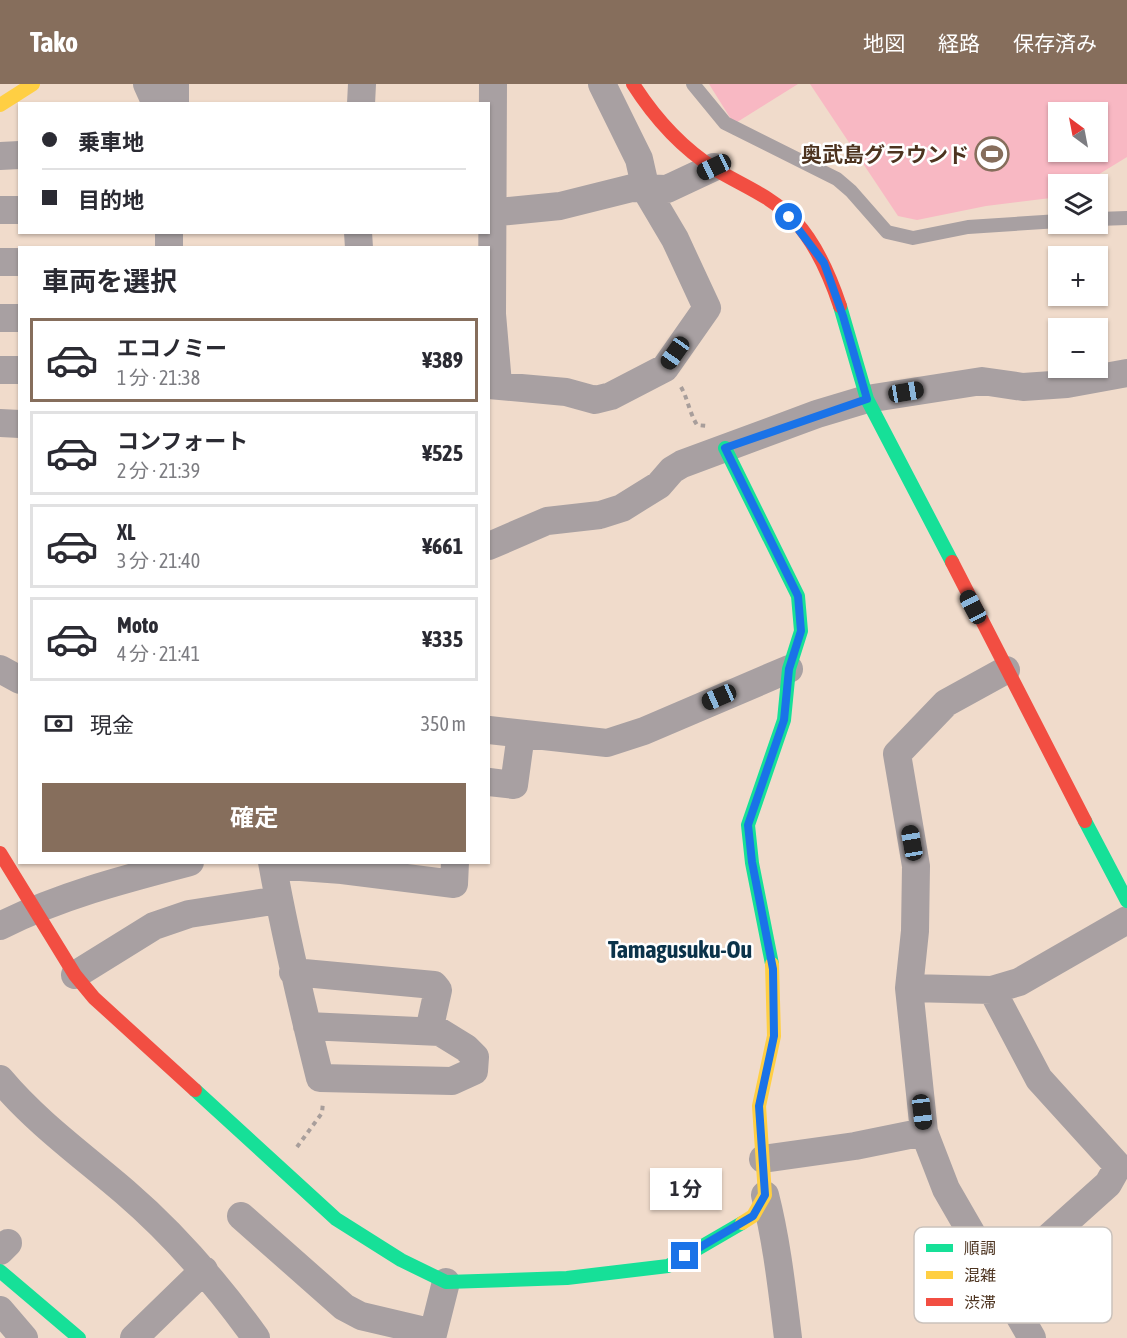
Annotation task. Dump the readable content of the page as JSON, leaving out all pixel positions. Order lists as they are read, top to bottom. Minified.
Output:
{"districts":["Tamagusuku-Ou"],"places":{"sports":["奥武島グラウンド"]},"legend":["順調","混雑","渋滞"],"north":"top left","page":{"header":"Tako","nav":["地図","経路","保存済み"],"map_buttons":["+","−"],"banner":["乗車地","目的地"],"heading":"車両を選択","list":[{"name":"エコノミー","note":"1 分 · 21:38","value":"¥389"},{"name":"コンフォート","note":"2 分 · 21:39","value":"¥525"},{"name":"XL","note":"3 分 · 21:40","value":"¥661"},{"name":"Moto","note":"4 分 · 21:41","value":"¥335"}],"pay":["現金","350 m"],"buttons":"確定","bubble":"1 分"}}
